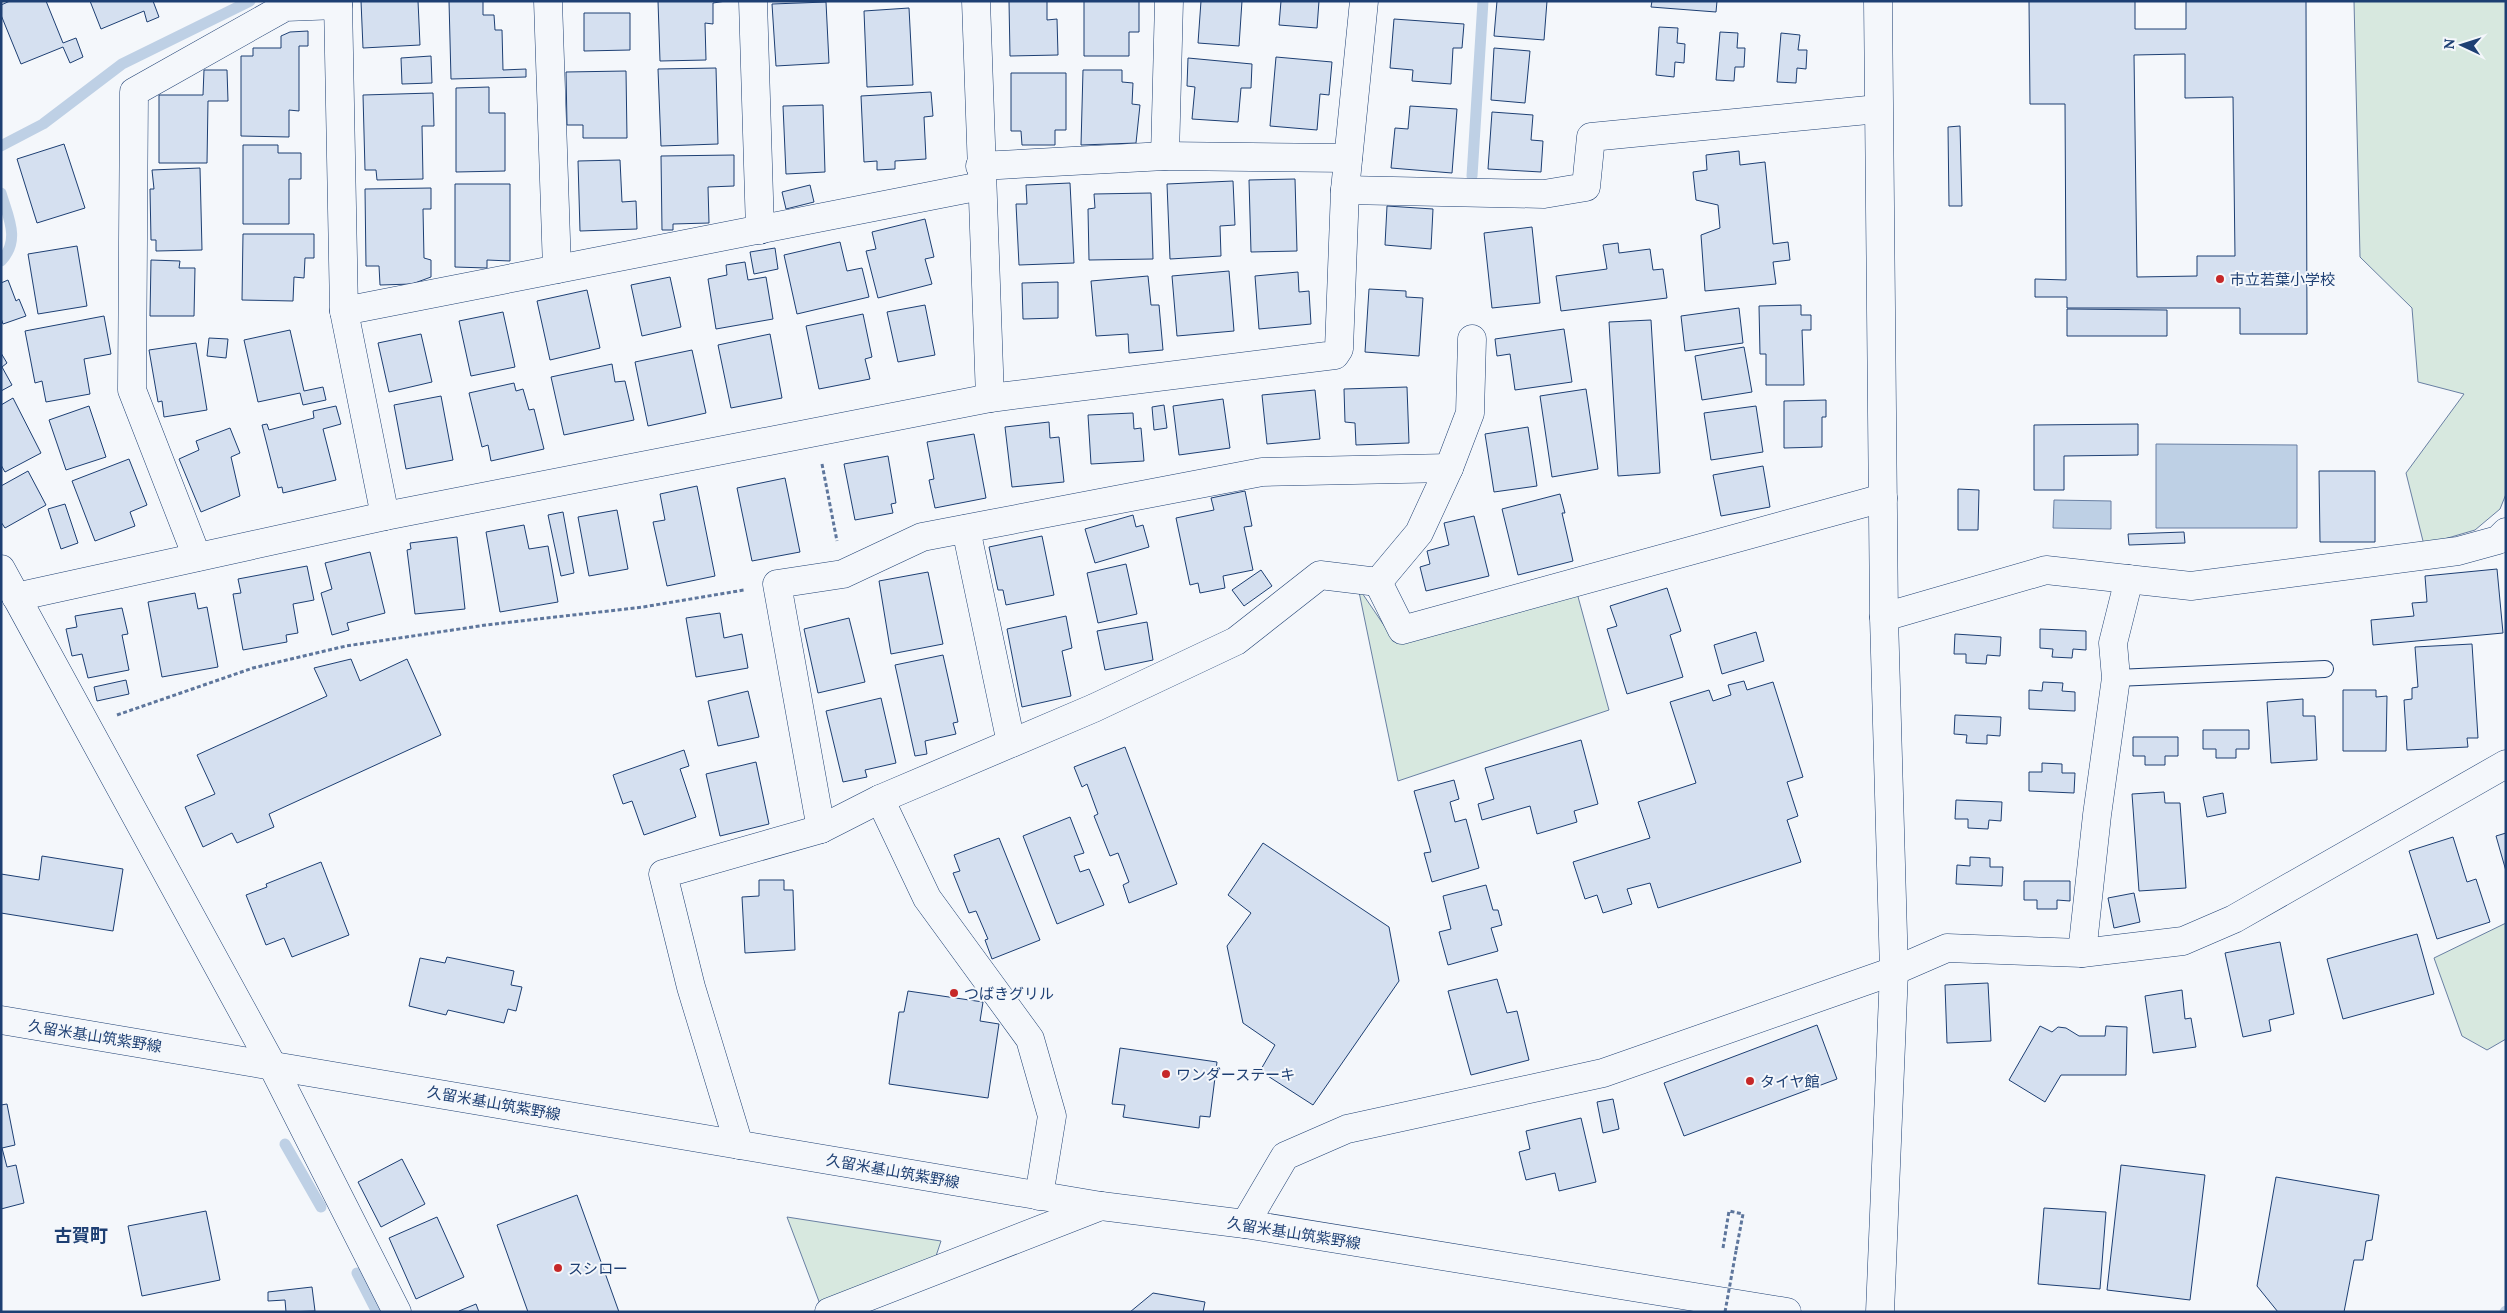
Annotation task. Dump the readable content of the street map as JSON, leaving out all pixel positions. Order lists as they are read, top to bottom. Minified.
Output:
{"streets":{"street":["久留米基山筑紫野線"]},"districts":["古賀町"],"places":["市立若葉小学校","つばきグリル","ワンダーステーキ","タイヤ館","スシロー"],"north":"left"}
